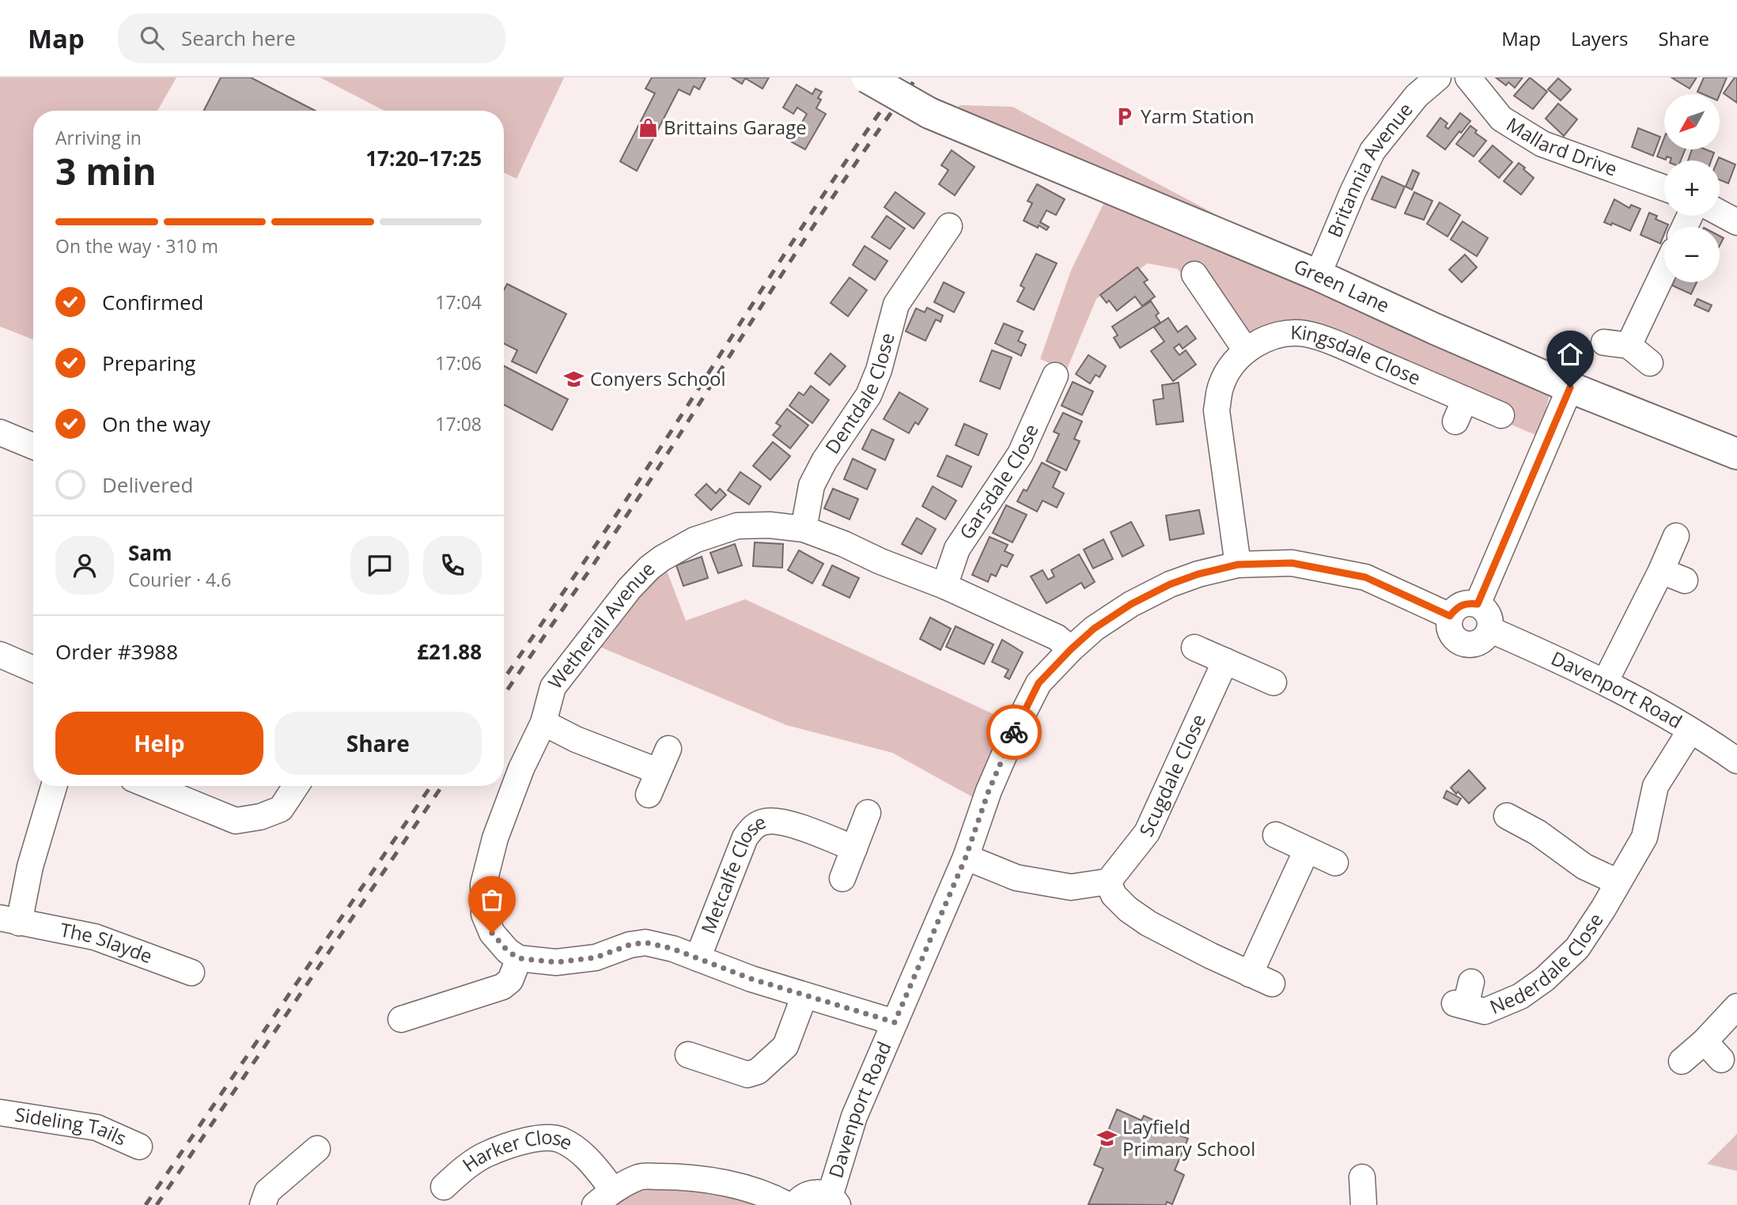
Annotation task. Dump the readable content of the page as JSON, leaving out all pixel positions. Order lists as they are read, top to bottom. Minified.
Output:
{"streets":{"main road":["Green Lane"],"street":["Mallard Drive","Britannia Avenue","Kingsdale Close","Dentdale Close","Garsdale Close","Wetherall Avenue","Davenport Road","Scugdale Close","Metcalfe Close","The Slayde","Nederdale Close","Sideling Tails","Harker Close"]},"crossings":[["Britannia Avenue","Green Lane"],["Kingsdale Close","Davenport Road"],["Dentdale Close","Wetherall Avenue"],["Garsdale Close","Wetherall Avenue"],["Wetherall Avenue","Davenport Road"],["Davenport Road","Nederdale Close"]],"places":{"parking":["Yarm Station"],"shop":["Brittains Garage"],"school or university":["Conyers School","Layfield Primary School"]},"north":"bottom left","page":{"header":"Map","search":"Search here","nav":["Map","Layers","Share"],"map_buttons":["+","−"],"heading":["3 min","Arriving in","17:20–17:25"],"panel":["Sam","Courier · 4.6","Order #3988","£21.88"],"bar":"On the way · 310 m","list":[["Confirmed","17:04"],["Preparing","17:06"],["On the way","17:08"],"Delivered"],"buttons":["Help","Share"]}}
